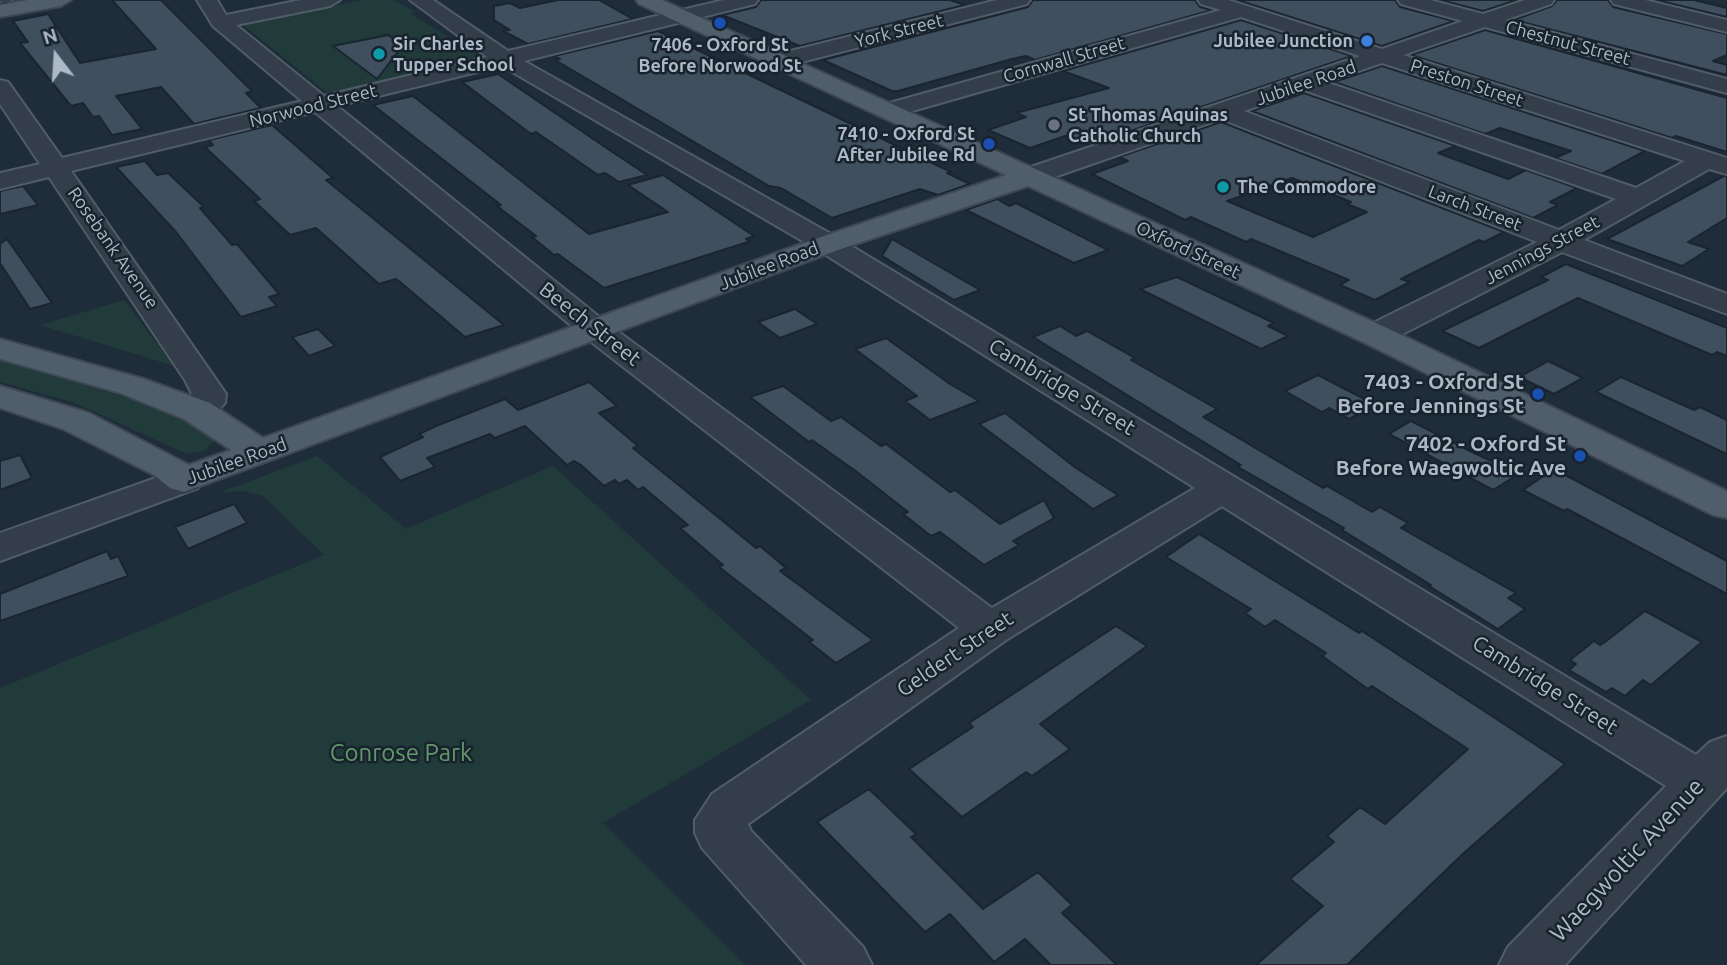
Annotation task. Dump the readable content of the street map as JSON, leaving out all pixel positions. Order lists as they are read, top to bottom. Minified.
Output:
{"streets":{"main road":["Jubilee Road","Oxford Street"],"street":["York Street","Chestnut Street","Cornwall Street","Preston Street","Norwood Street","Larch Street","Rosebank Avenue","Jennings Street","Beech Street","Cambridge Street","Geldert Street","Waegwoltic Avenue"]},"crossings":[["York Street","Oxford Street"],["Chestnut Street","Jubilee Road"],["Cornwall Street","Preston Street"],["Cornwall Street","Oxford Street"],["Jubilee Road","Preston Street"],["Jubilee Road","Larch Street"],["Jubilee Road","Oxford Street"],["Jubilee Road","Beech Street"],["Jubilee Road","Cambridge Street"],["Preston Street","Jennings Street"],["Norwood Street","Rosebank Avenue"],["Norwood Street","Oxford Street"],["Norwood Street","Beech Street"],["Norwood Street","Cambridge Street"],["Larch Street","Jennings Street"],["Oxford Street","Jennings Street"],["Beech Street","Geldert Street"],["Cambridge Street","Geldert Street"],["Cambridge Street","Waegwoltic Avenue"]],"parks":["Conrose Park"],"places":["7406 - Oxford St Before Norwood St","Jubilee Junction","Sir Charles Tupper School","St Thomas Aquinas Catholic Church","7410 - Oxford St After Jubilee Rd","The Commodore","7403 - Oxford St Before Jennings St","7402 - Oxford St Before Waegwoltic Ave"],"north":"top"}
